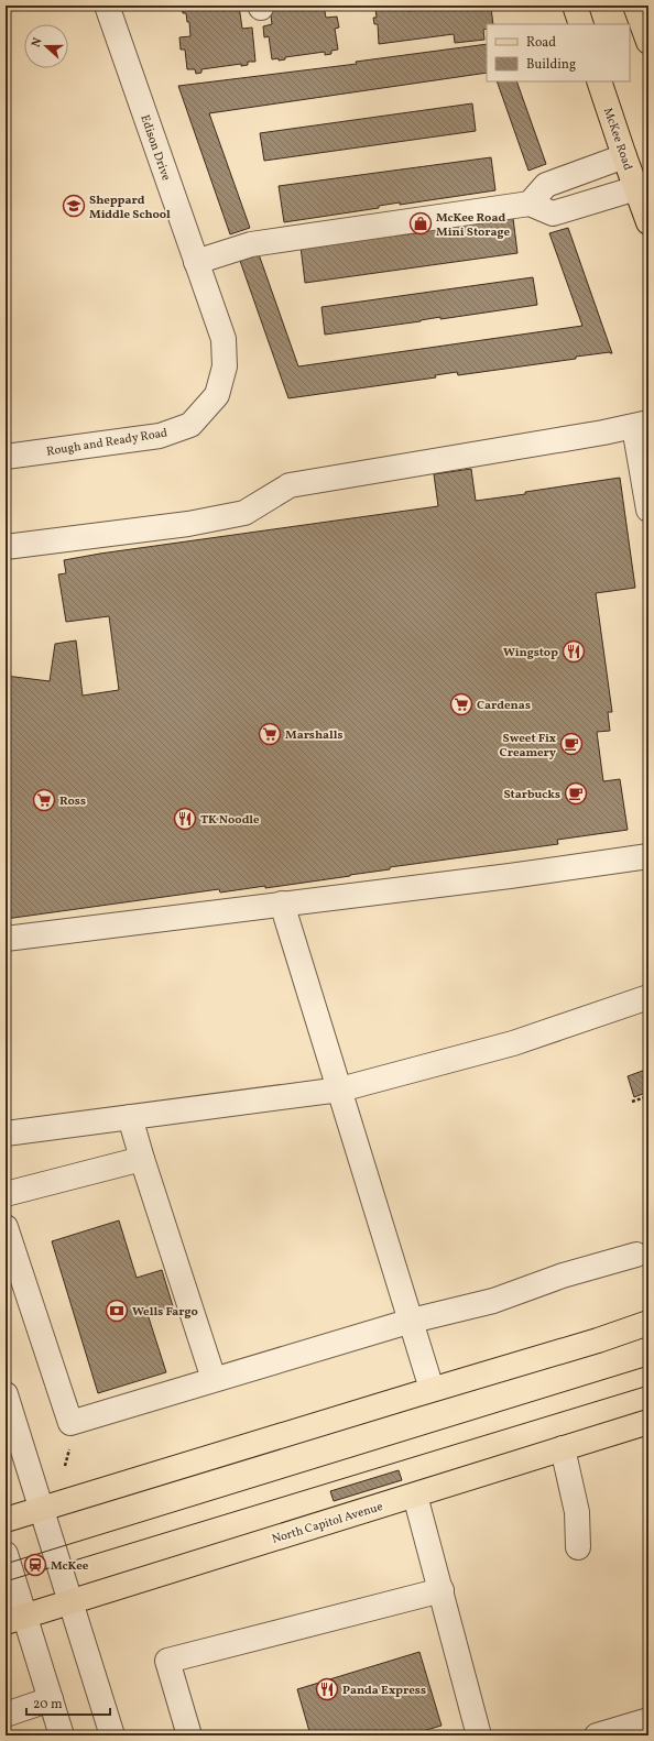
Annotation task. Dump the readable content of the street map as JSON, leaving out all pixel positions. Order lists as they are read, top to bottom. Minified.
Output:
{"streets":{"main road":["McKee Road","North Capitol Avenue"],"street":["Edison Drive","Rough and Ready Road"]},"crossings":[["Edison Drive","Rough and Ready Road"]],"places":{"school or university":["Sheppard Middle School"],"shop":["McKee Road Mini Storage"],"restaurant":["Wingstop","TK Noodle","Panda Express"],"supermarket":["Cardenas","Marshalls","Ross"],"cafe":["Sweet Fix Creamery","Starbucks"],"bank":["Wells Fargo"],"station":["McKee"]},"legend":["Road","Building"],"scale_bar":"20 m","north":"left"}
